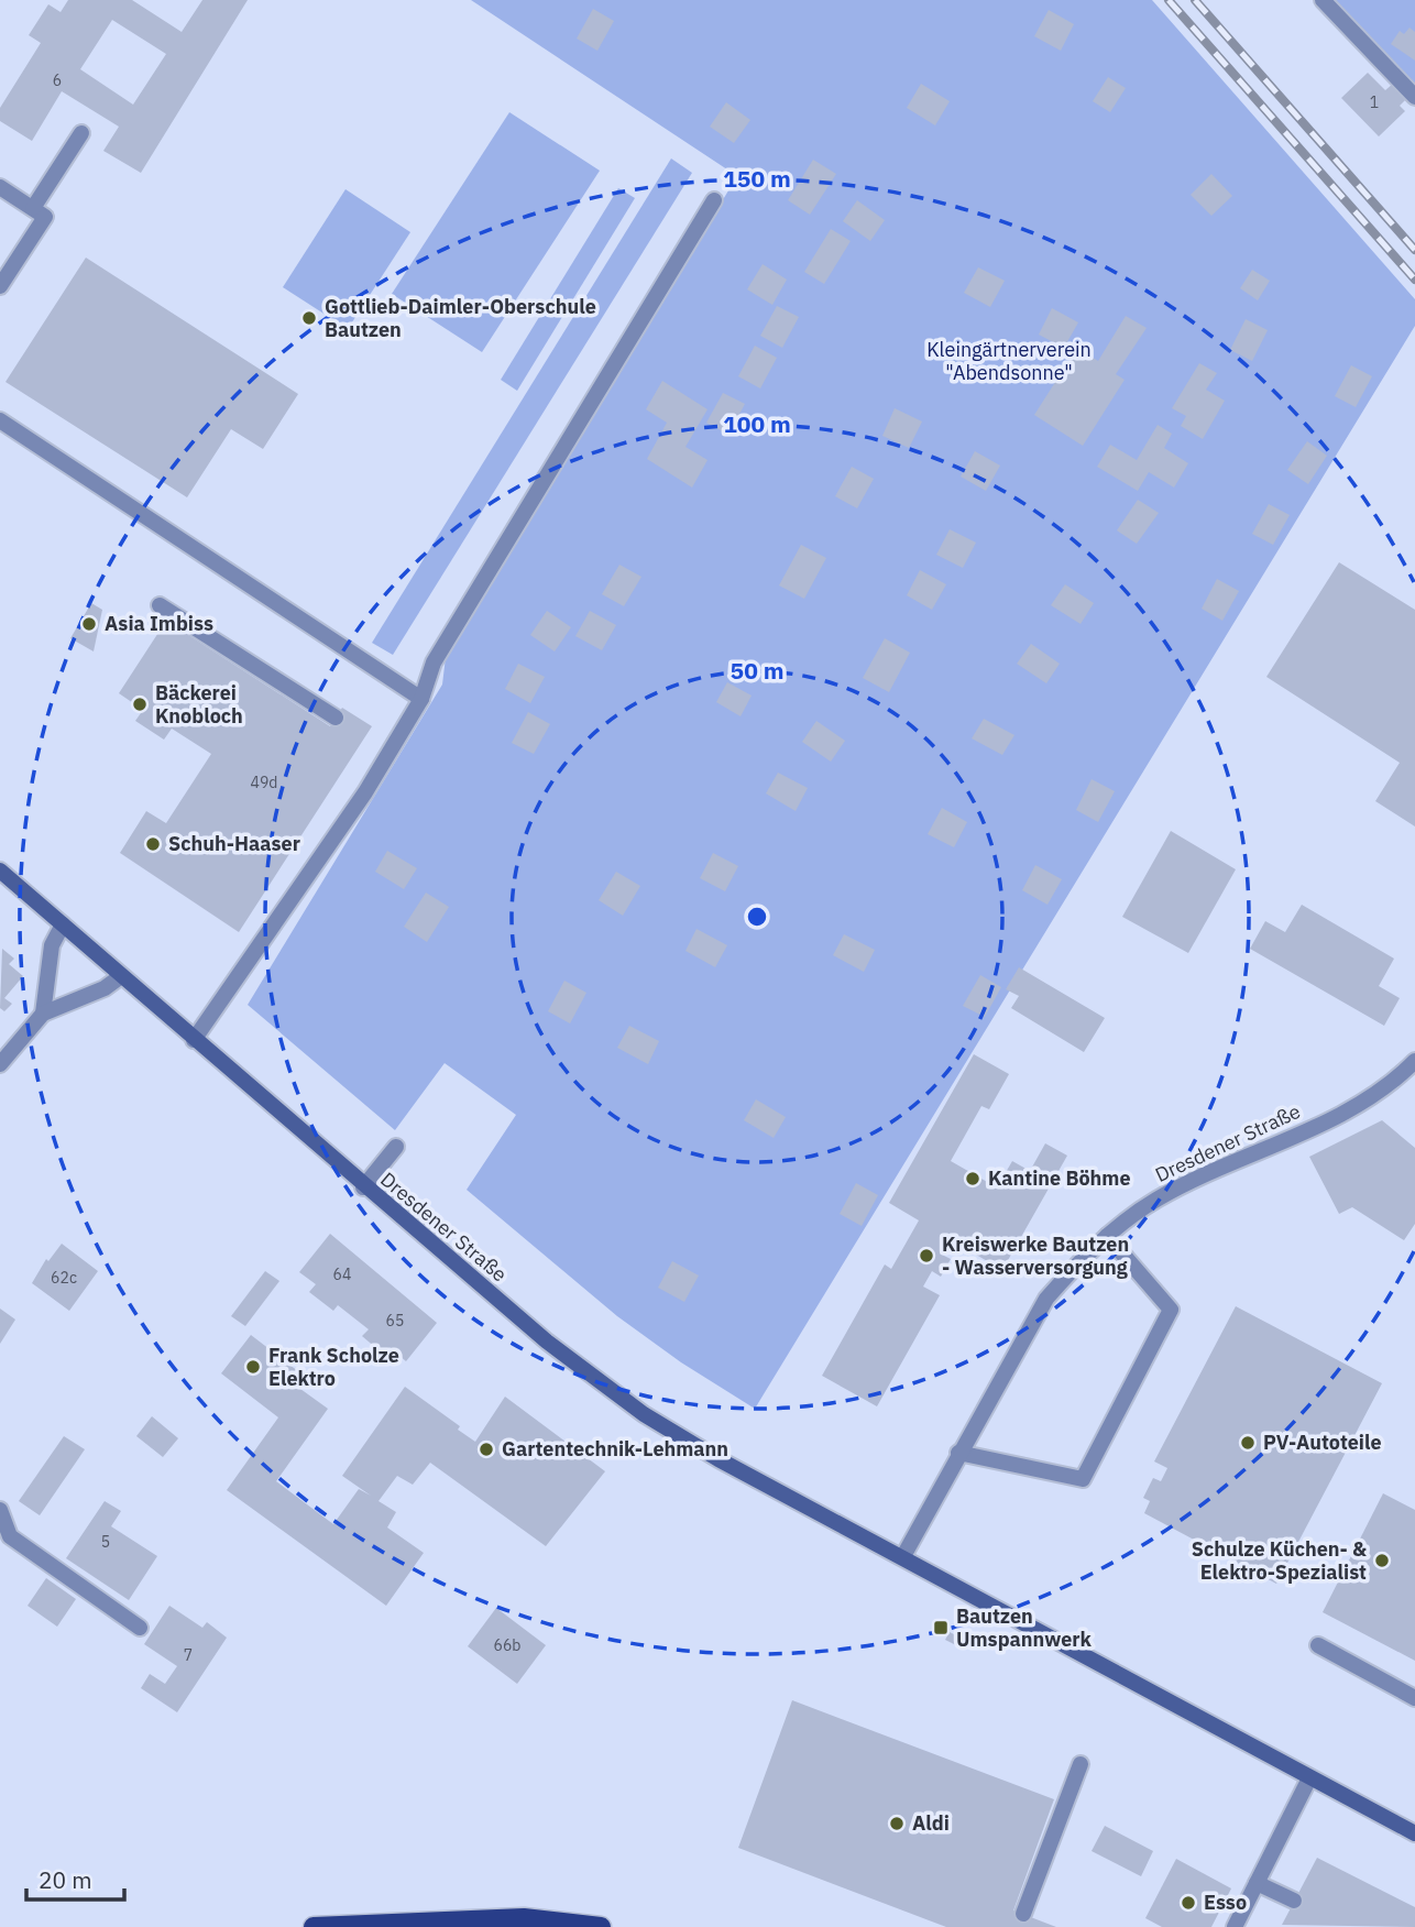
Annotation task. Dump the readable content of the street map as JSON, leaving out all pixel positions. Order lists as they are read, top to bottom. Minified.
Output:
{"streets":{"main road":["Dresdener Straße"]},"parks":["Kleingärtnerverein \"Abendsonne\""],"places":{"other":["Gottlieb-Daimler-Oberschule Bautzen","Asia Imbiss","Bäckerei Knobloch","Schuh-Haaser","Kantine Böhme","Kreiswerke Bautzen - Wasserversorgung","Frank Scholze Elektro","PV-Autoteile","Gartentechnik-Lehmann","Schulze Küchen- & Elektro-Spezialist","Aldi","Esso"],"transit":["Bautzen Umspannwerk"]},"house_numbers":["6","1","49d","64","62c","65","5","66b","7"],"scale_bar":"20 m","rings":["150 m","100 m","50 m"]}
